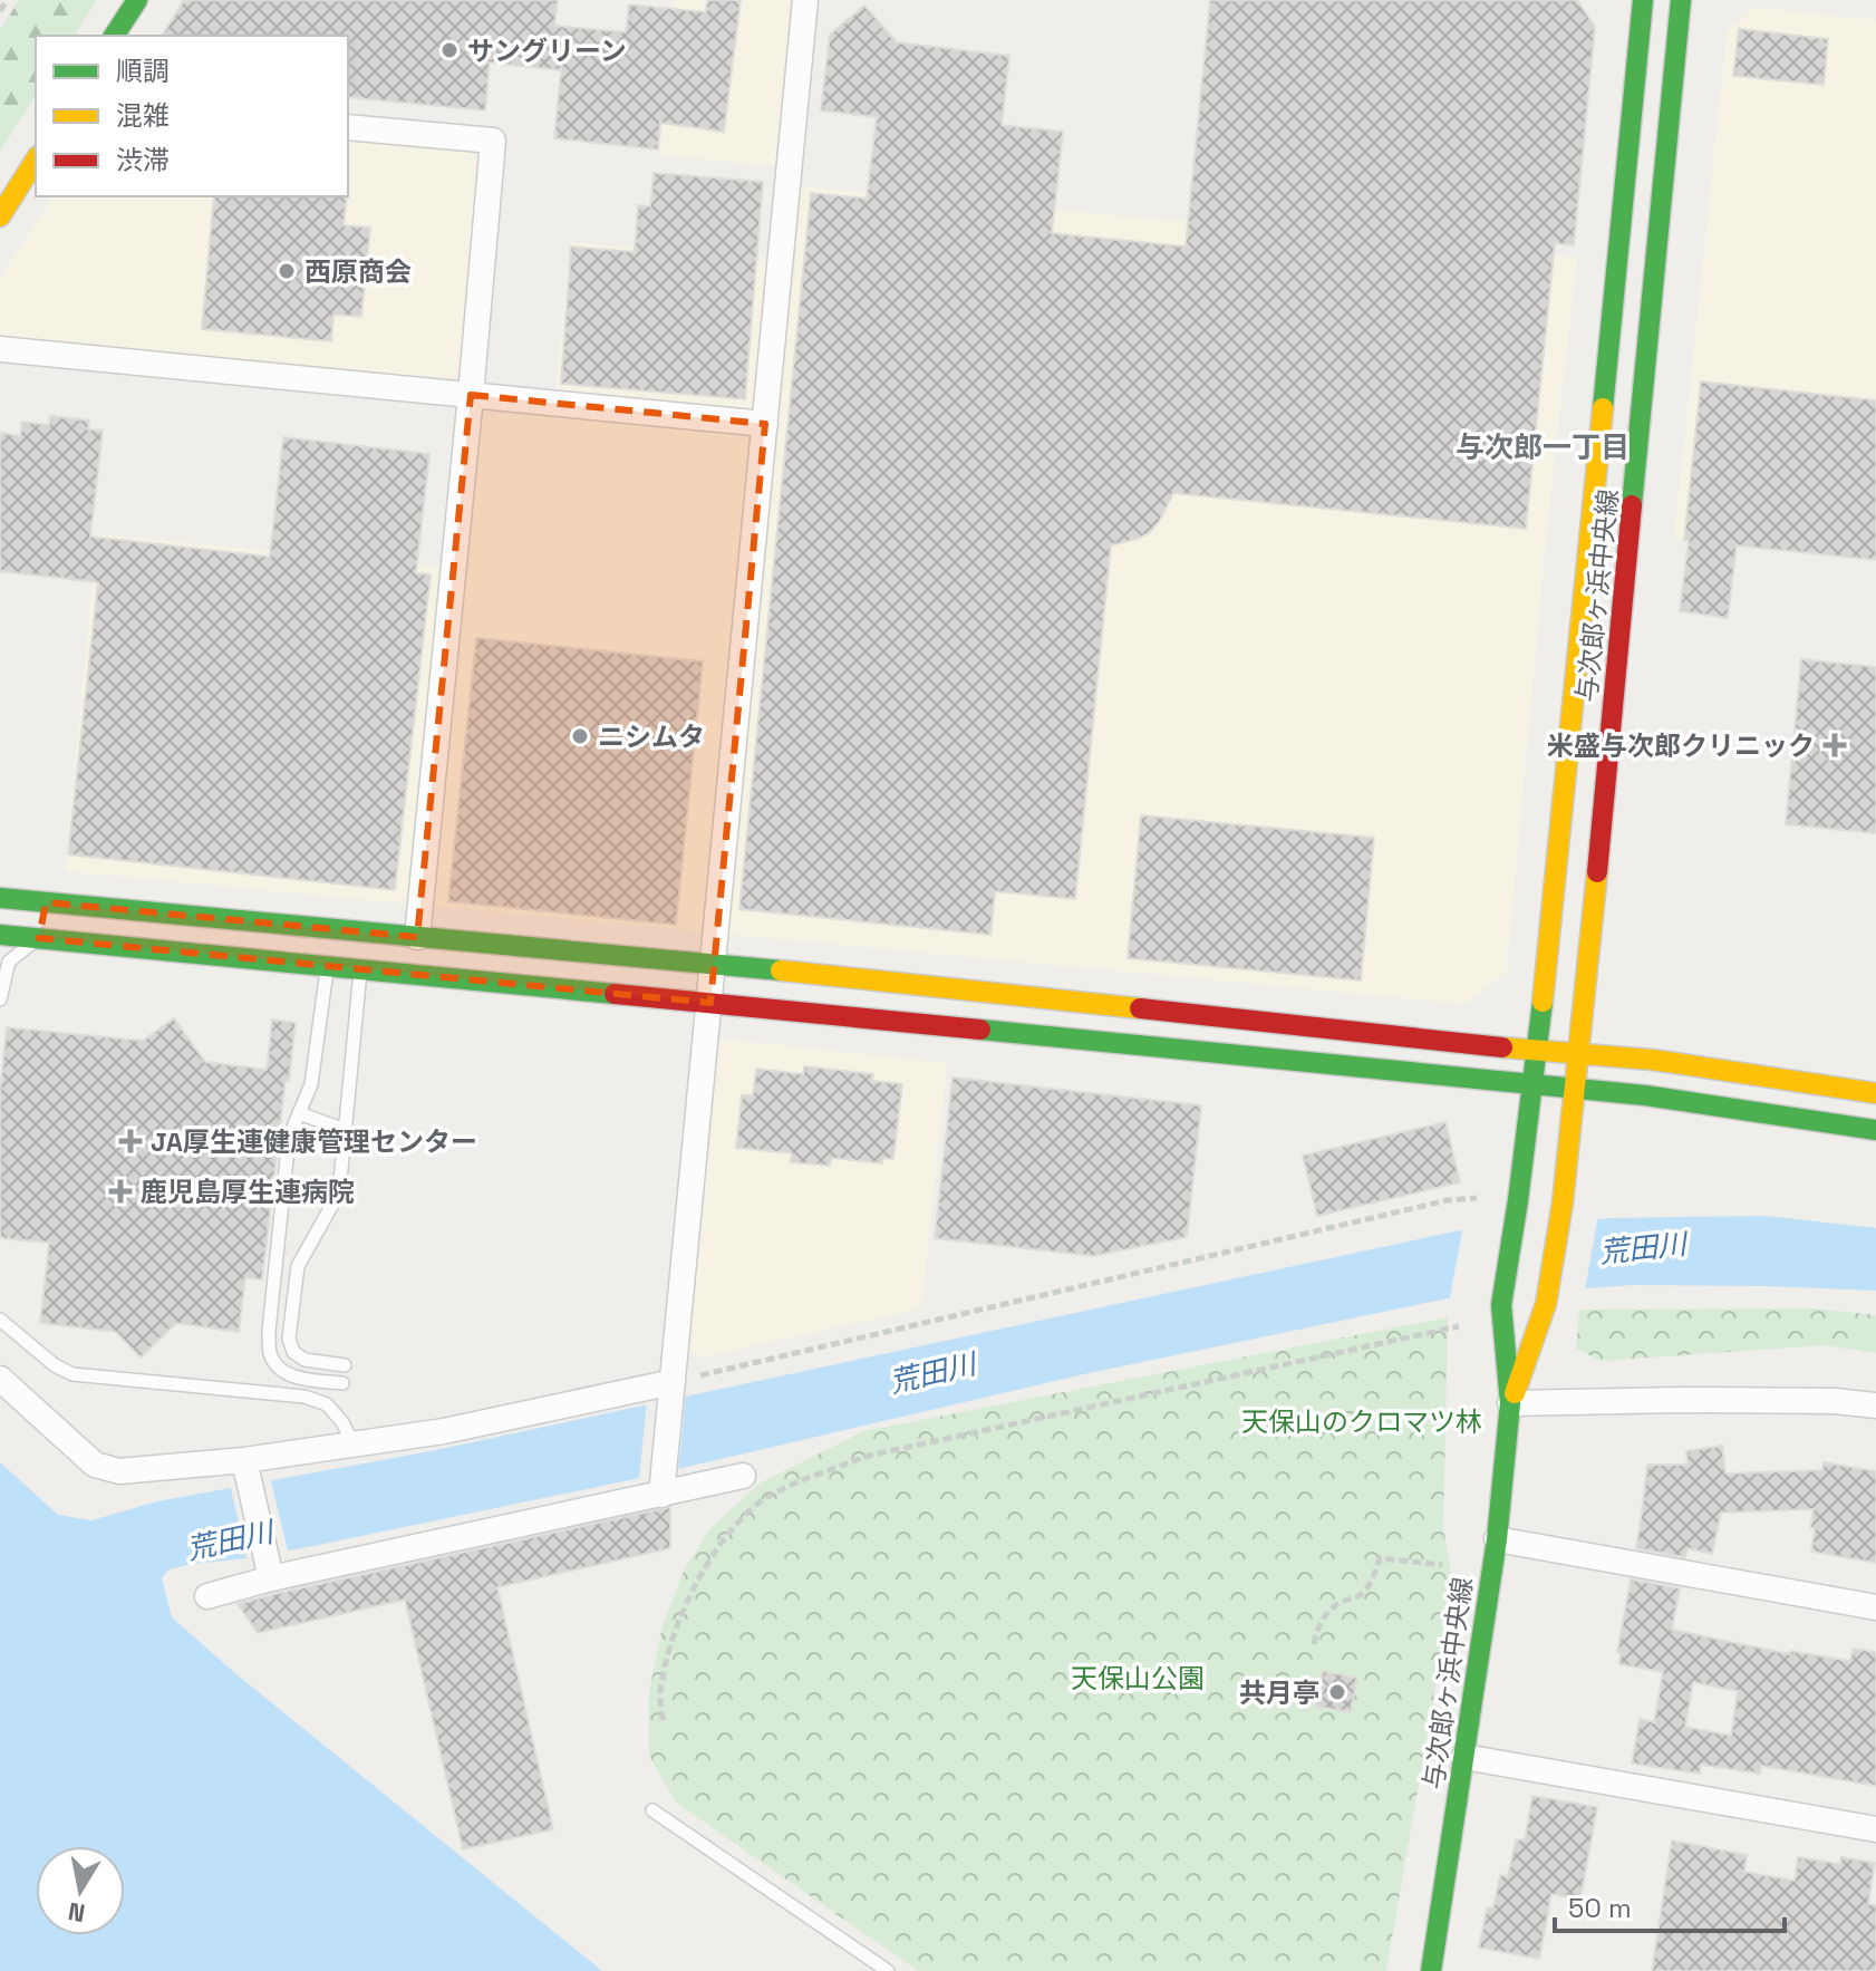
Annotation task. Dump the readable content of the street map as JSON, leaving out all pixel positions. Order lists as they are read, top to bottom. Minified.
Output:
{"streets":{"street":["与次郎ヶ浜中央線"]},"districts":["与次郎一丁目"],"water":["荒田川"],"parks":["天保山のクロマツ林","天保山公園"],"places":{"other":["サングリーン","西原商会","ニシムタ","共月亭"],"health":["米盛与次郎クリニック","JA厚生連健康管理センター","鹿児島厚生連病院"]},"legend":["順調","混雑","渋滞"],"scale_bar":"50 m","north":"bottom"}
